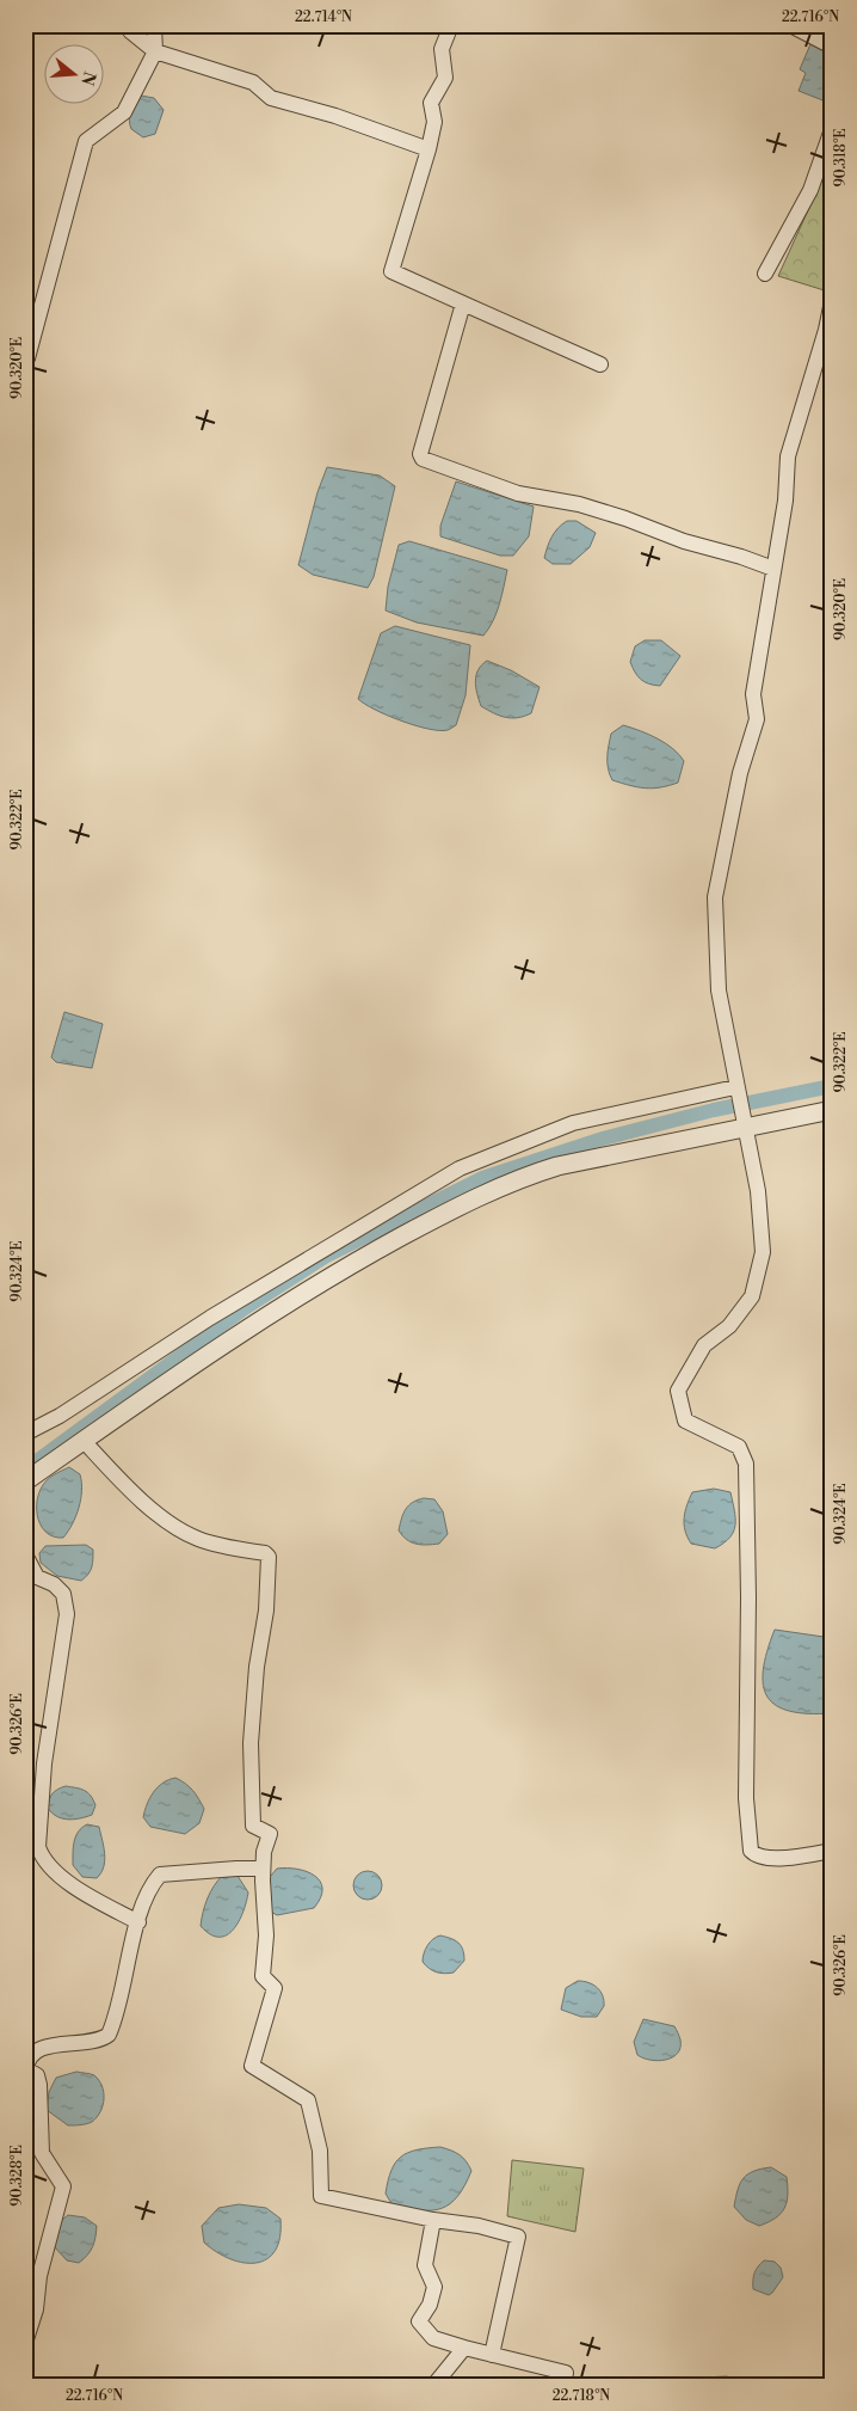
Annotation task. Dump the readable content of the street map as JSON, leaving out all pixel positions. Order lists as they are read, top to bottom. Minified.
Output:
{"north":"right","coordinates":["22.714°N","22.716°N","90.318°E","90.320°E","90.322°E","90.324°E","90.326°E","90.328°E","22.718°N"]}
